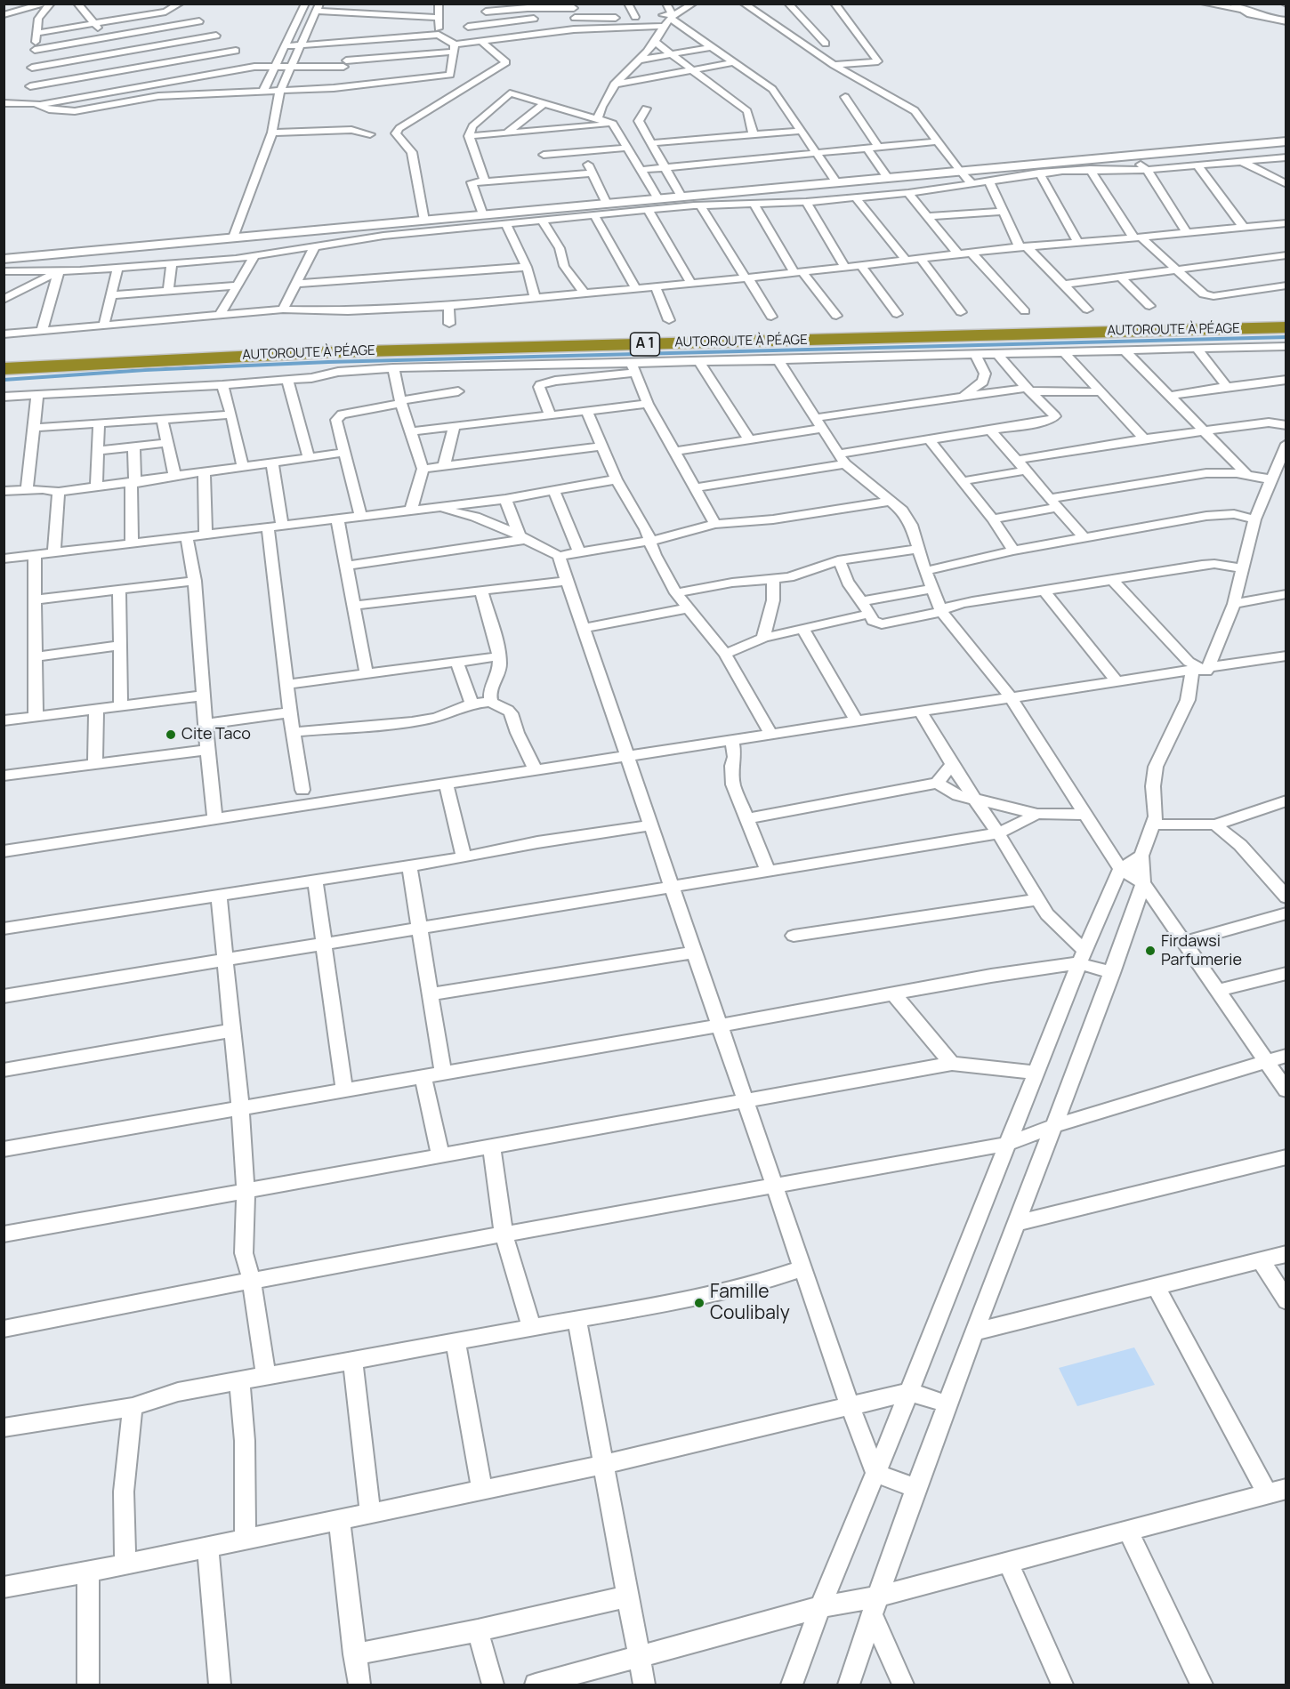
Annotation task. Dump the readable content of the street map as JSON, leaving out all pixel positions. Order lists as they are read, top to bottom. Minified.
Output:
{"streets":{"highway":["AUTOROUTE À PÉAGE","A 1"]},"places":["Cite Taco","Firdawsi Parfumerie","Famille Coulibaly"]}
